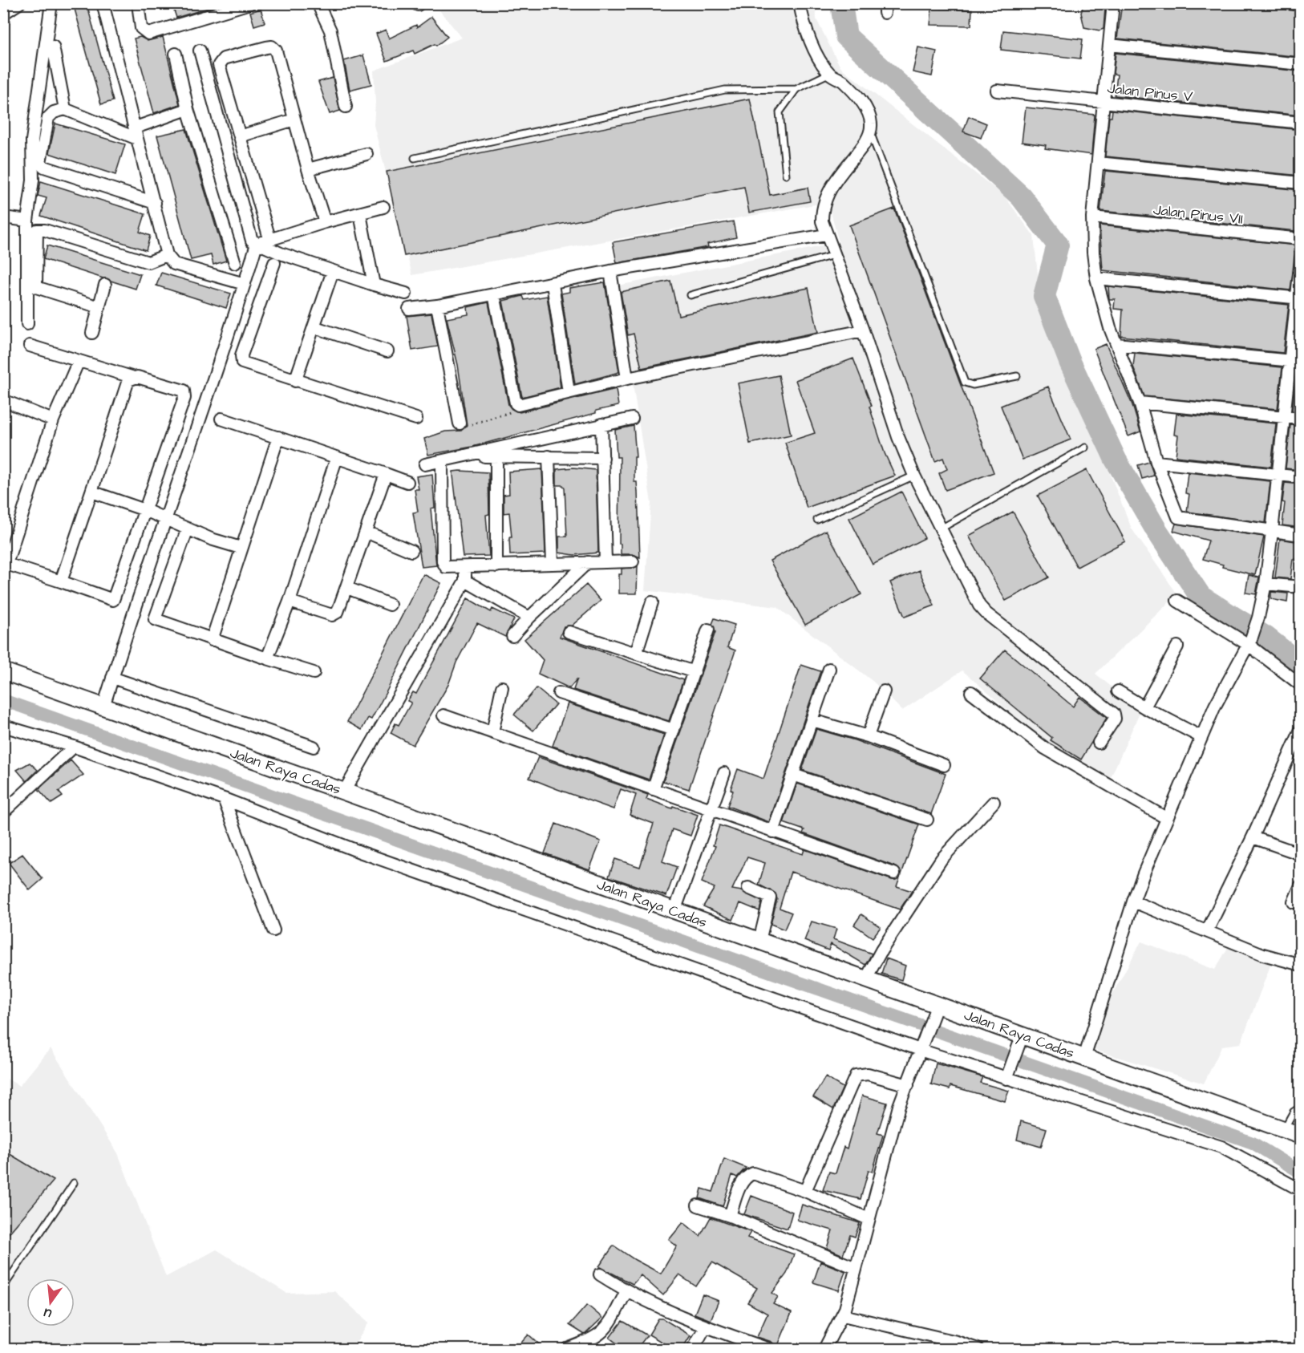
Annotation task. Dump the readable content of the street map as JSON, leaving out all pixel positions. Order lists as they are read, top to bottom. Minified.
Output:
{"streets":{"street":["Jalan Pinus V","Jalan Pinus VII","Jalan Raya Cadas"]},"north":"bottom"}
